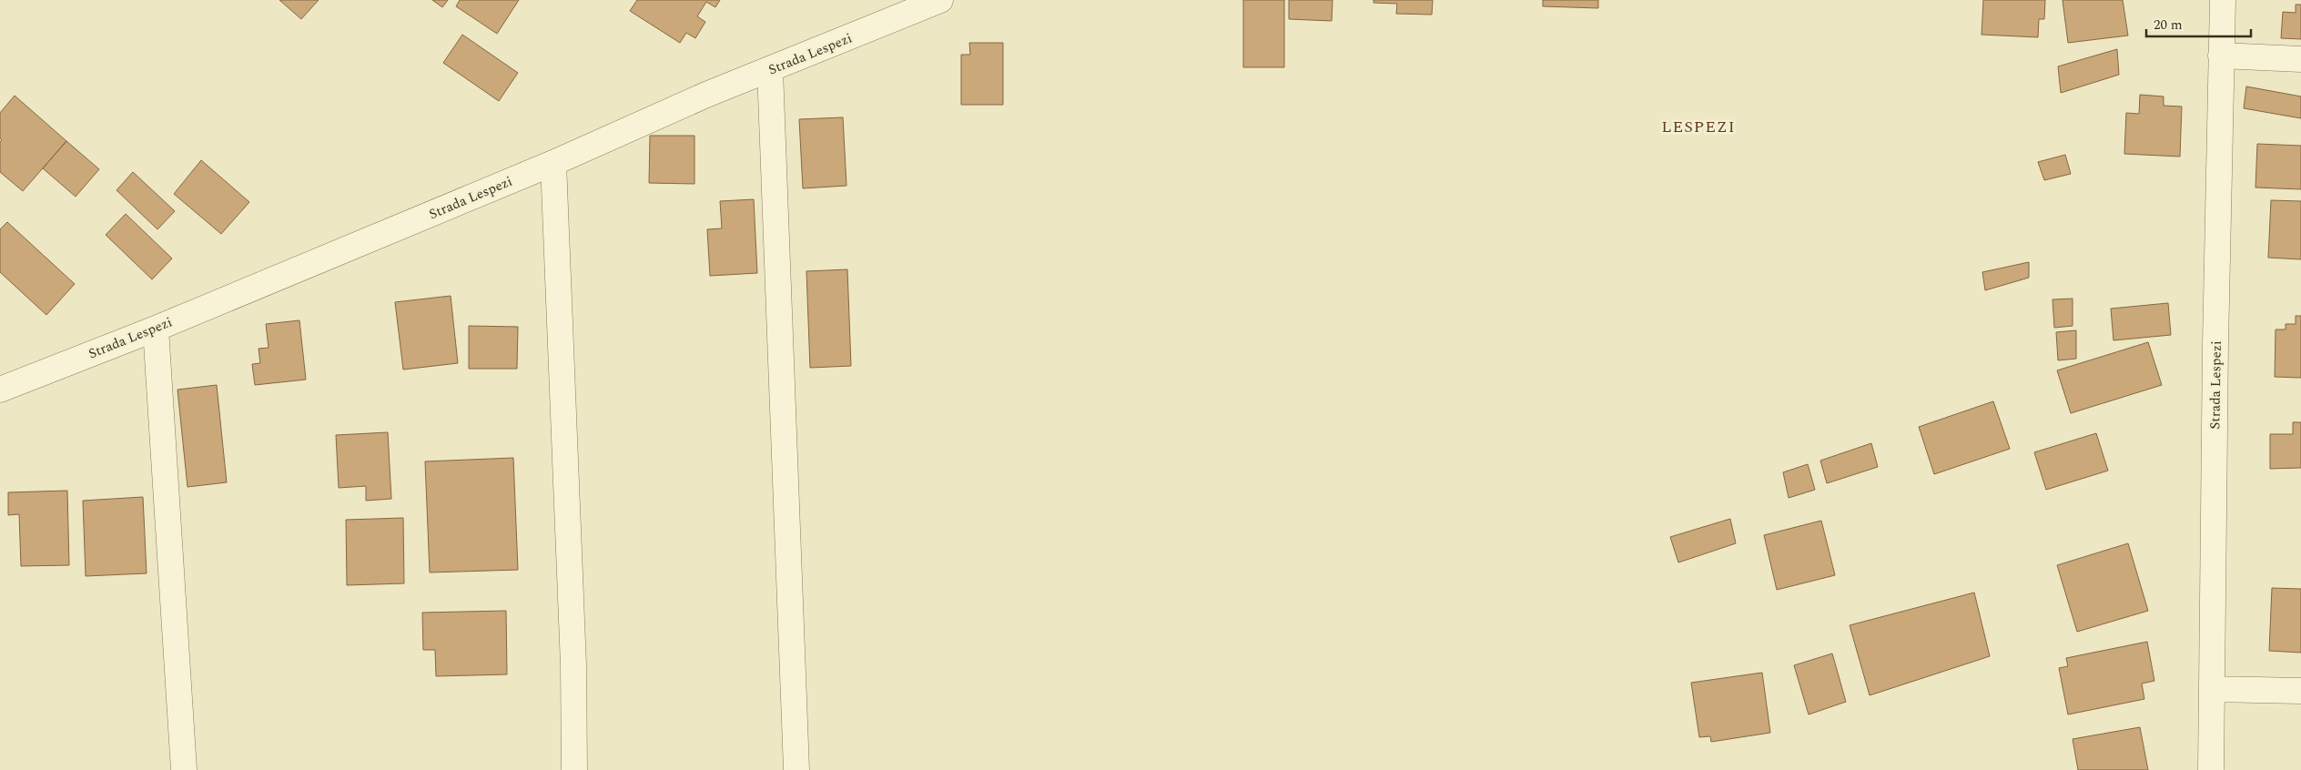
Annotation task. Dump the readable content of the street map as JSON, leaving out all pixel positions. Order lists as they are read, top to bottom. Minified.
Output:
{"streets":{"street":["Strada Lespezi"]},"districts":["LESPEZI"],"scale_bar":"20 m"}
